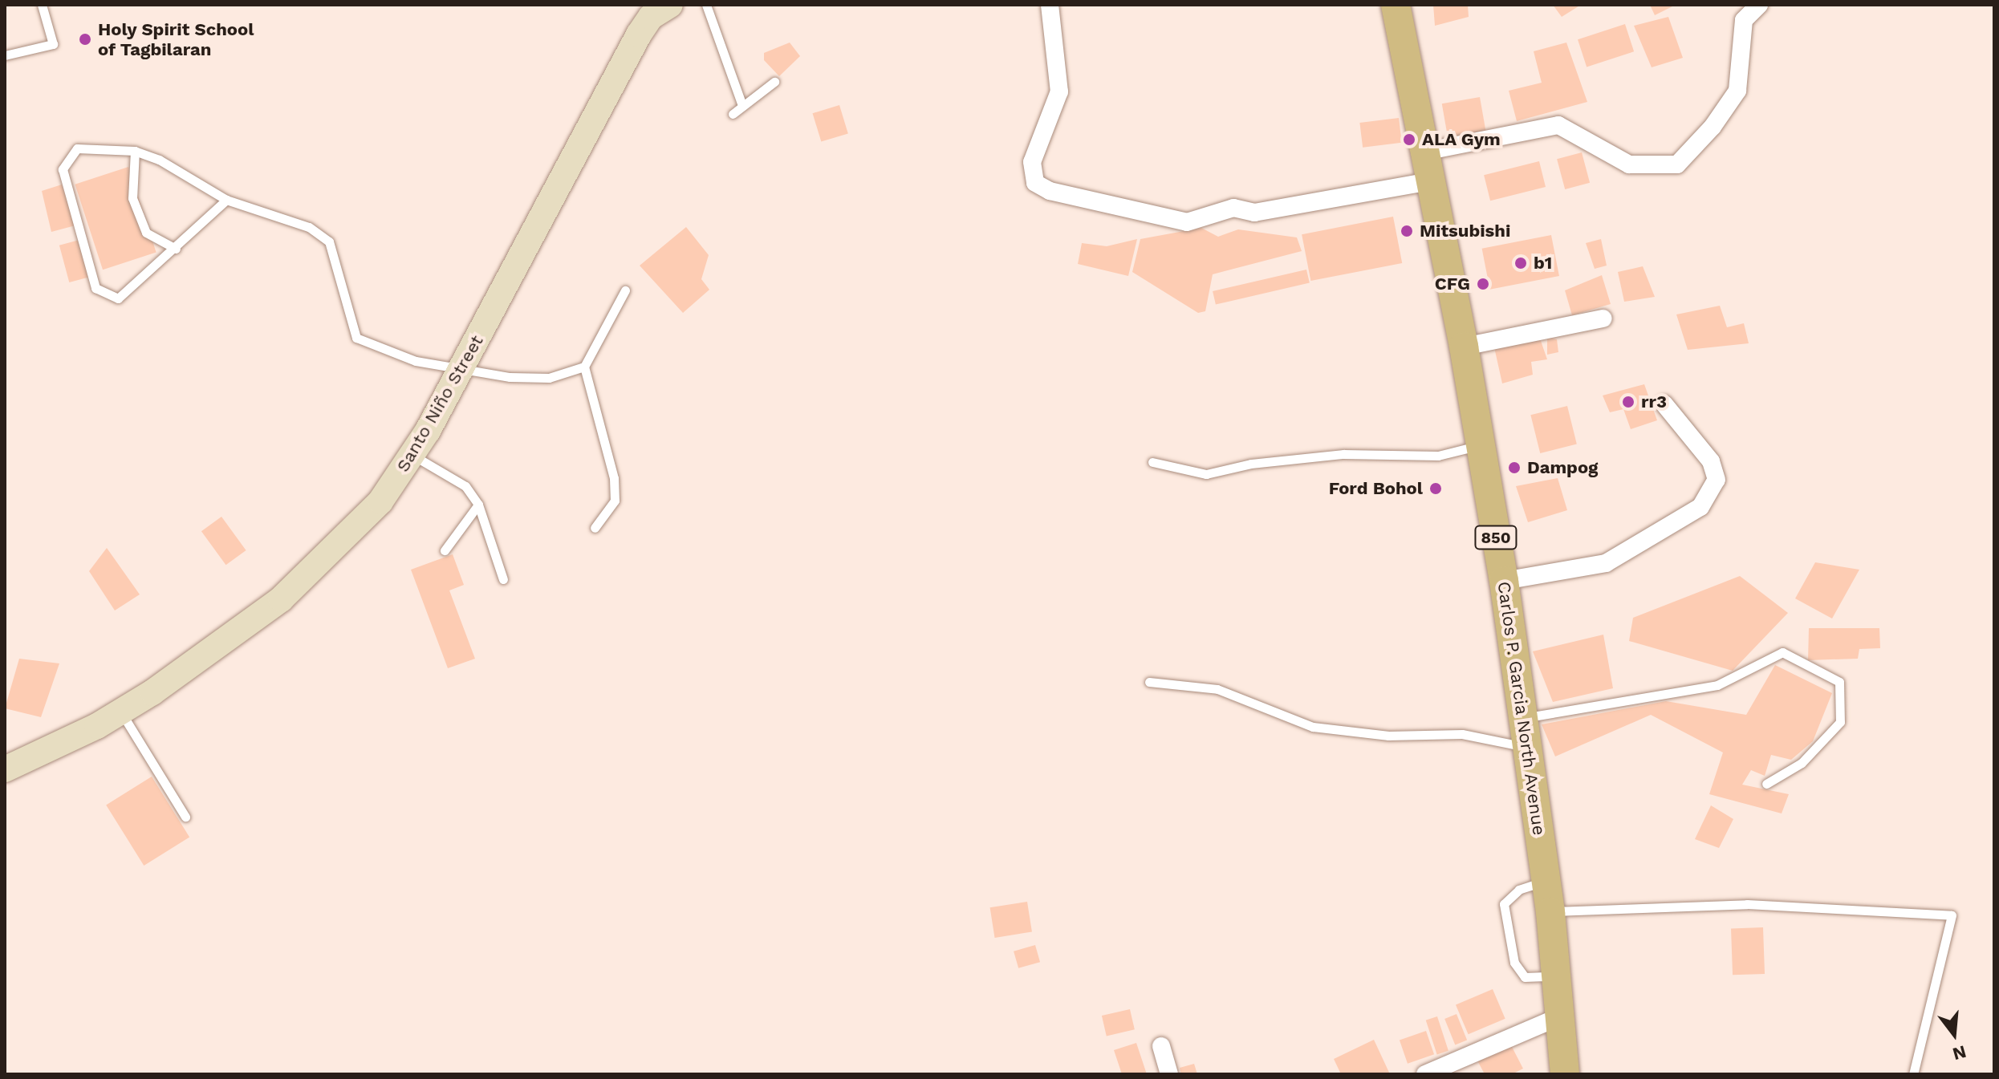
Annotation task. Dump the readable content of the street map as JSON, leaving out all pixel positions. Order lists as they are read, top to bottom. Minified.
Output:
{"streets":{"main road":["Santo Niño Street","850","Carlos P. Garcia North Avenue"]},"places":["Holy Spirit School of Tagbilaran","ALA Gym","Mitsubishi","b1","CFG","rr3","Dampog","Ford Bohol"],"north":"bottom"}
